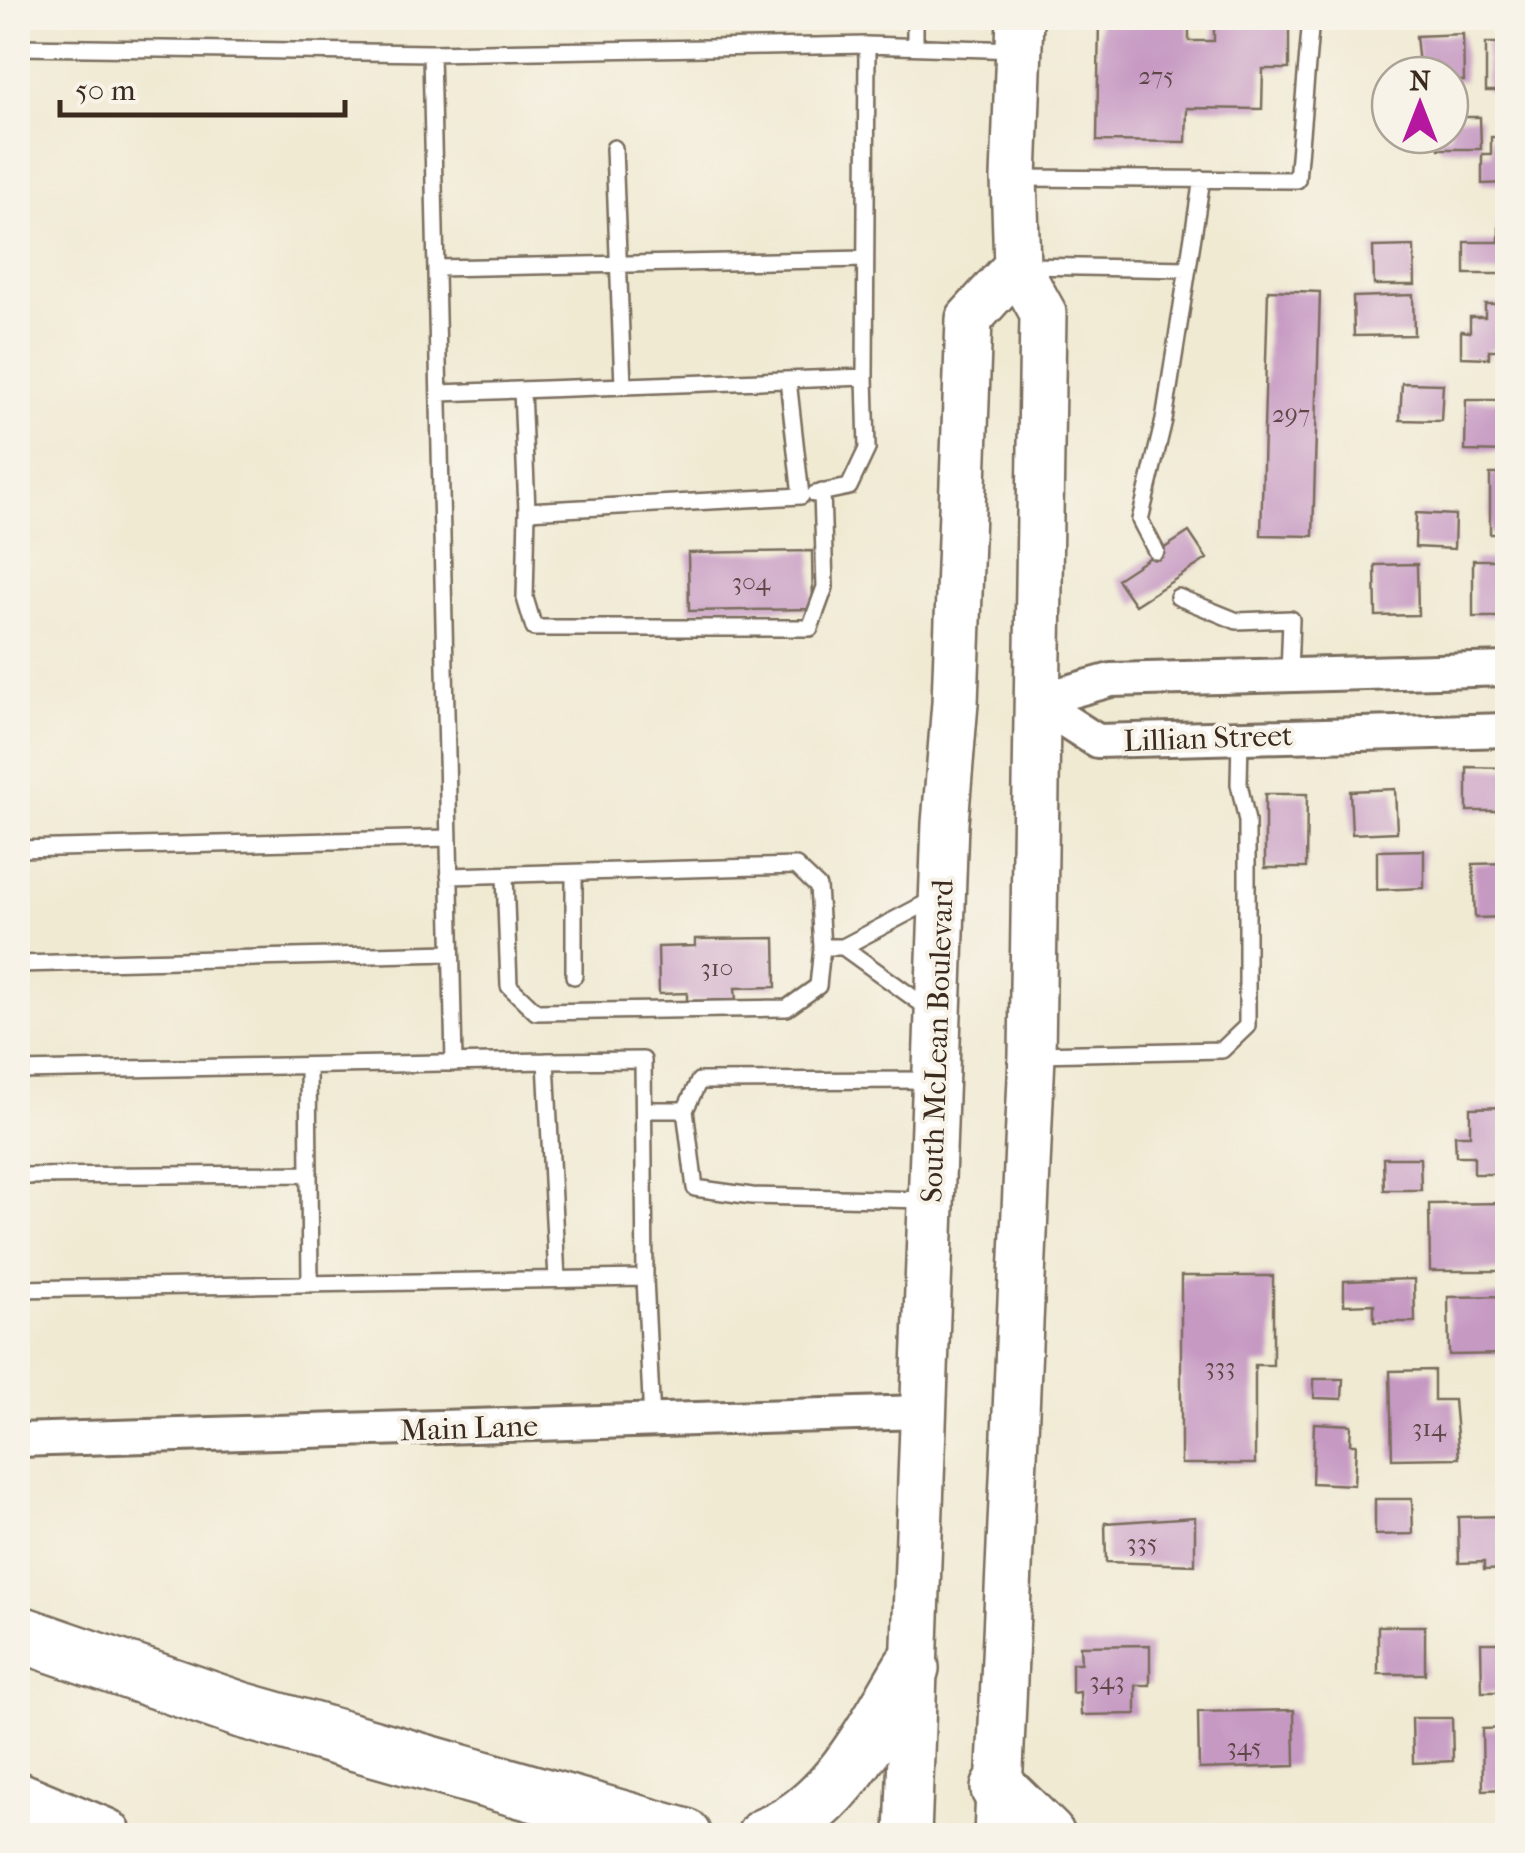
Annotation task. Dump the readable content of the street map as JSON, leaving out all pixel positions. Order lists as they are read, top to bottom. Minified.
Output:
{"streets":{"main road":["South McLean Boulevard"],"street":["Lillian Street","Main Lane"]},"crossings":[["South McLean Boulevard","Main Lane"]],"house_numbers":["275","297","304","310","333","314","335","343","345"],"scale_bar":"50 m","north":"top"}
